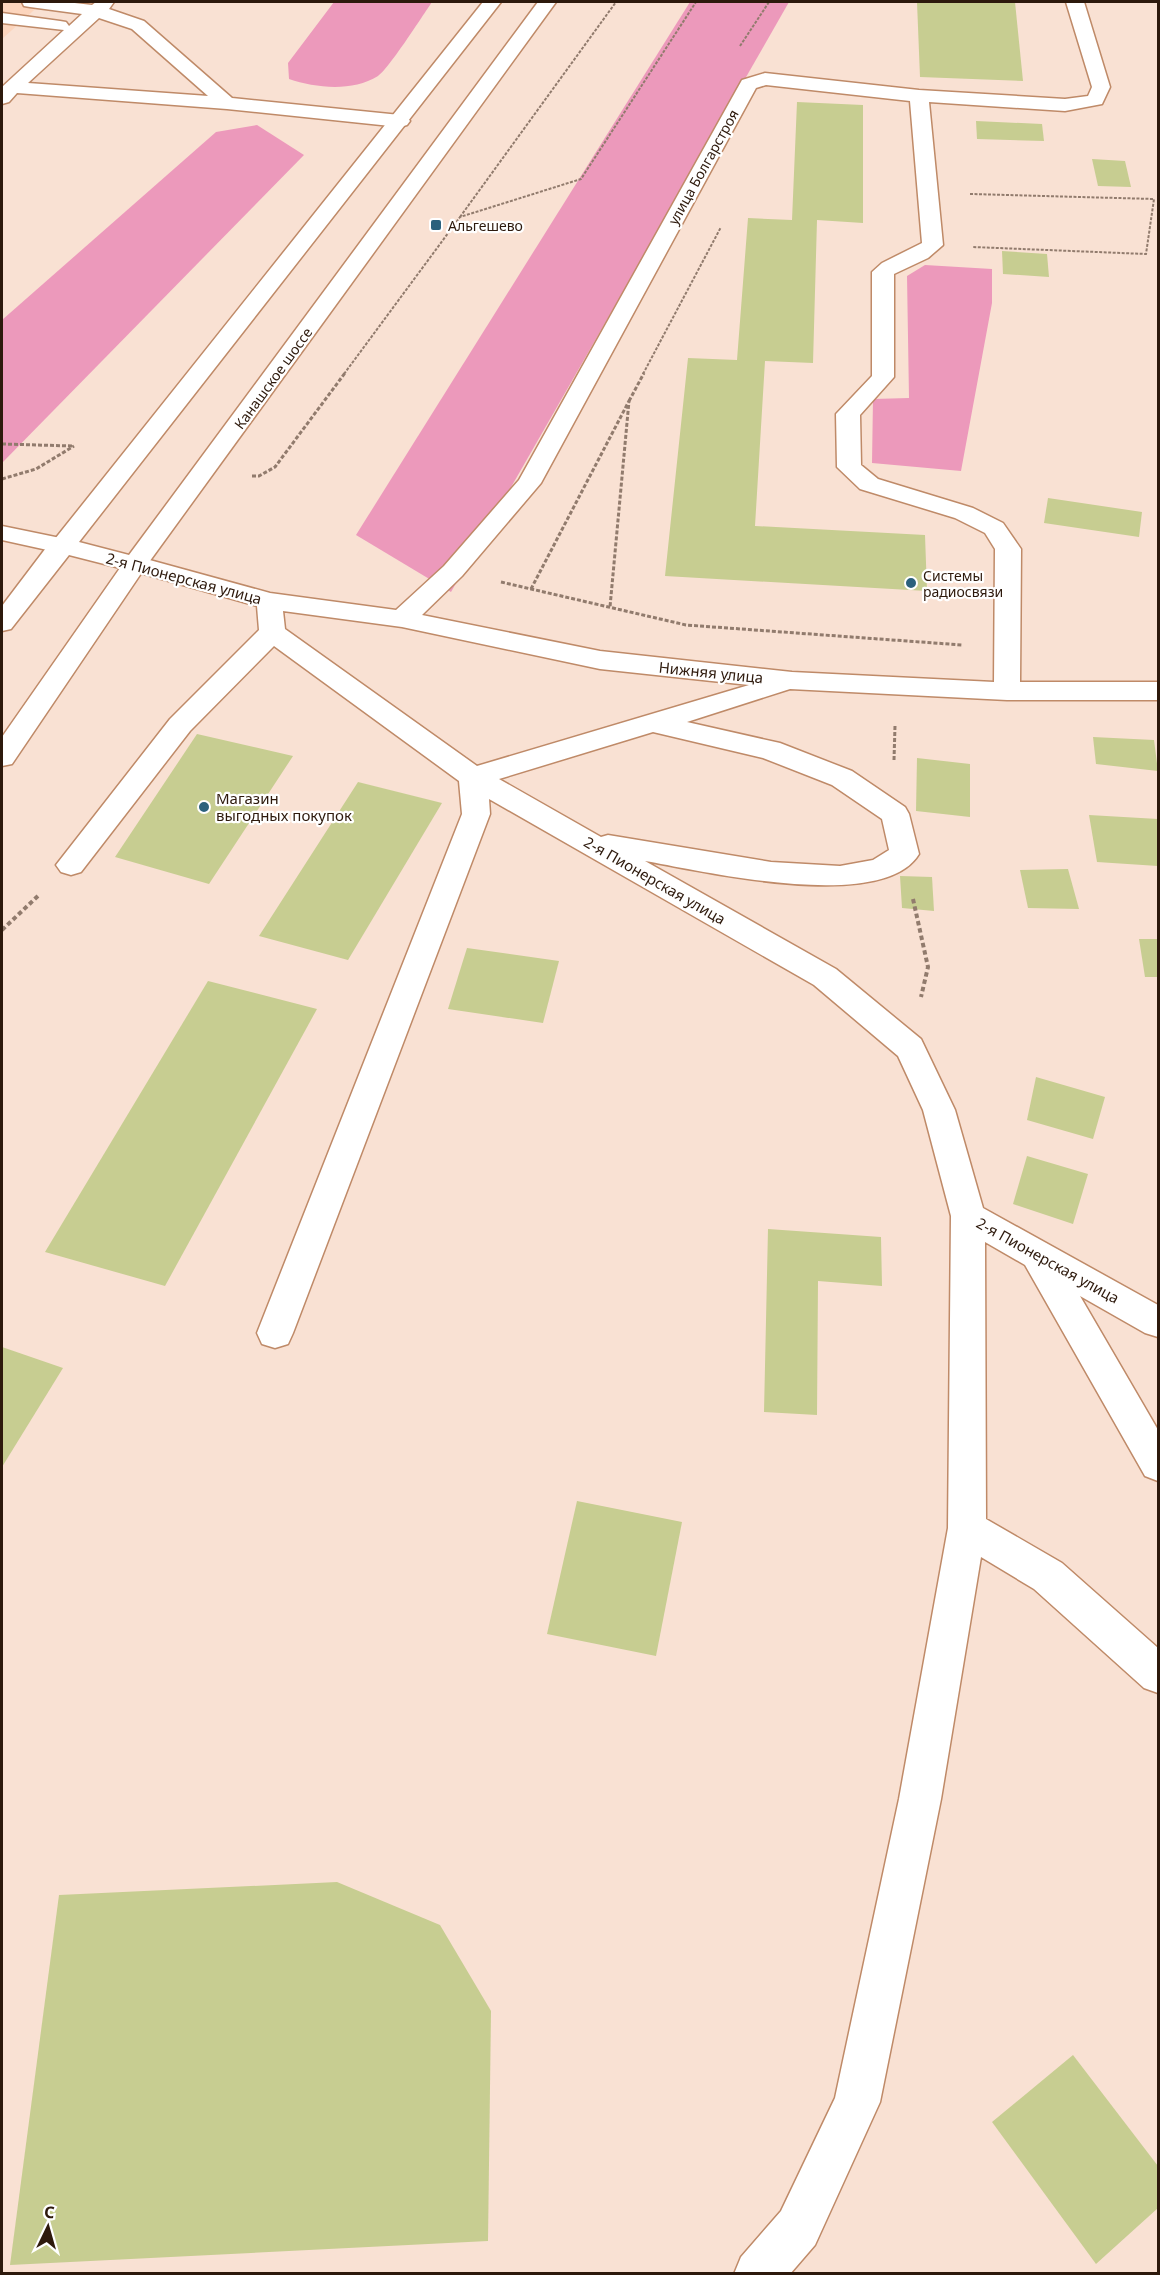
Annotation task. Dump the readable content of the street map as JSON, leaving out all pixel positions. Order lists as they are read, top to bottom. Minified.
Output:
{"streets":{"street":["улица Болгарстроя","Канашское шоссе","2-я Пионерская улица","Нижняя улица"]},"crossings":[["улица Болгарстроя","Нижняя улица"],["Канашское шоссе","2-я Пионерская улица"],["2-я Пионерская улица","Нижняя улица"]],"places":{"transit":["Альгешево"],"other":["Системы радиосвязи","Магазин выгодных покупок"]},"north":"top"}
